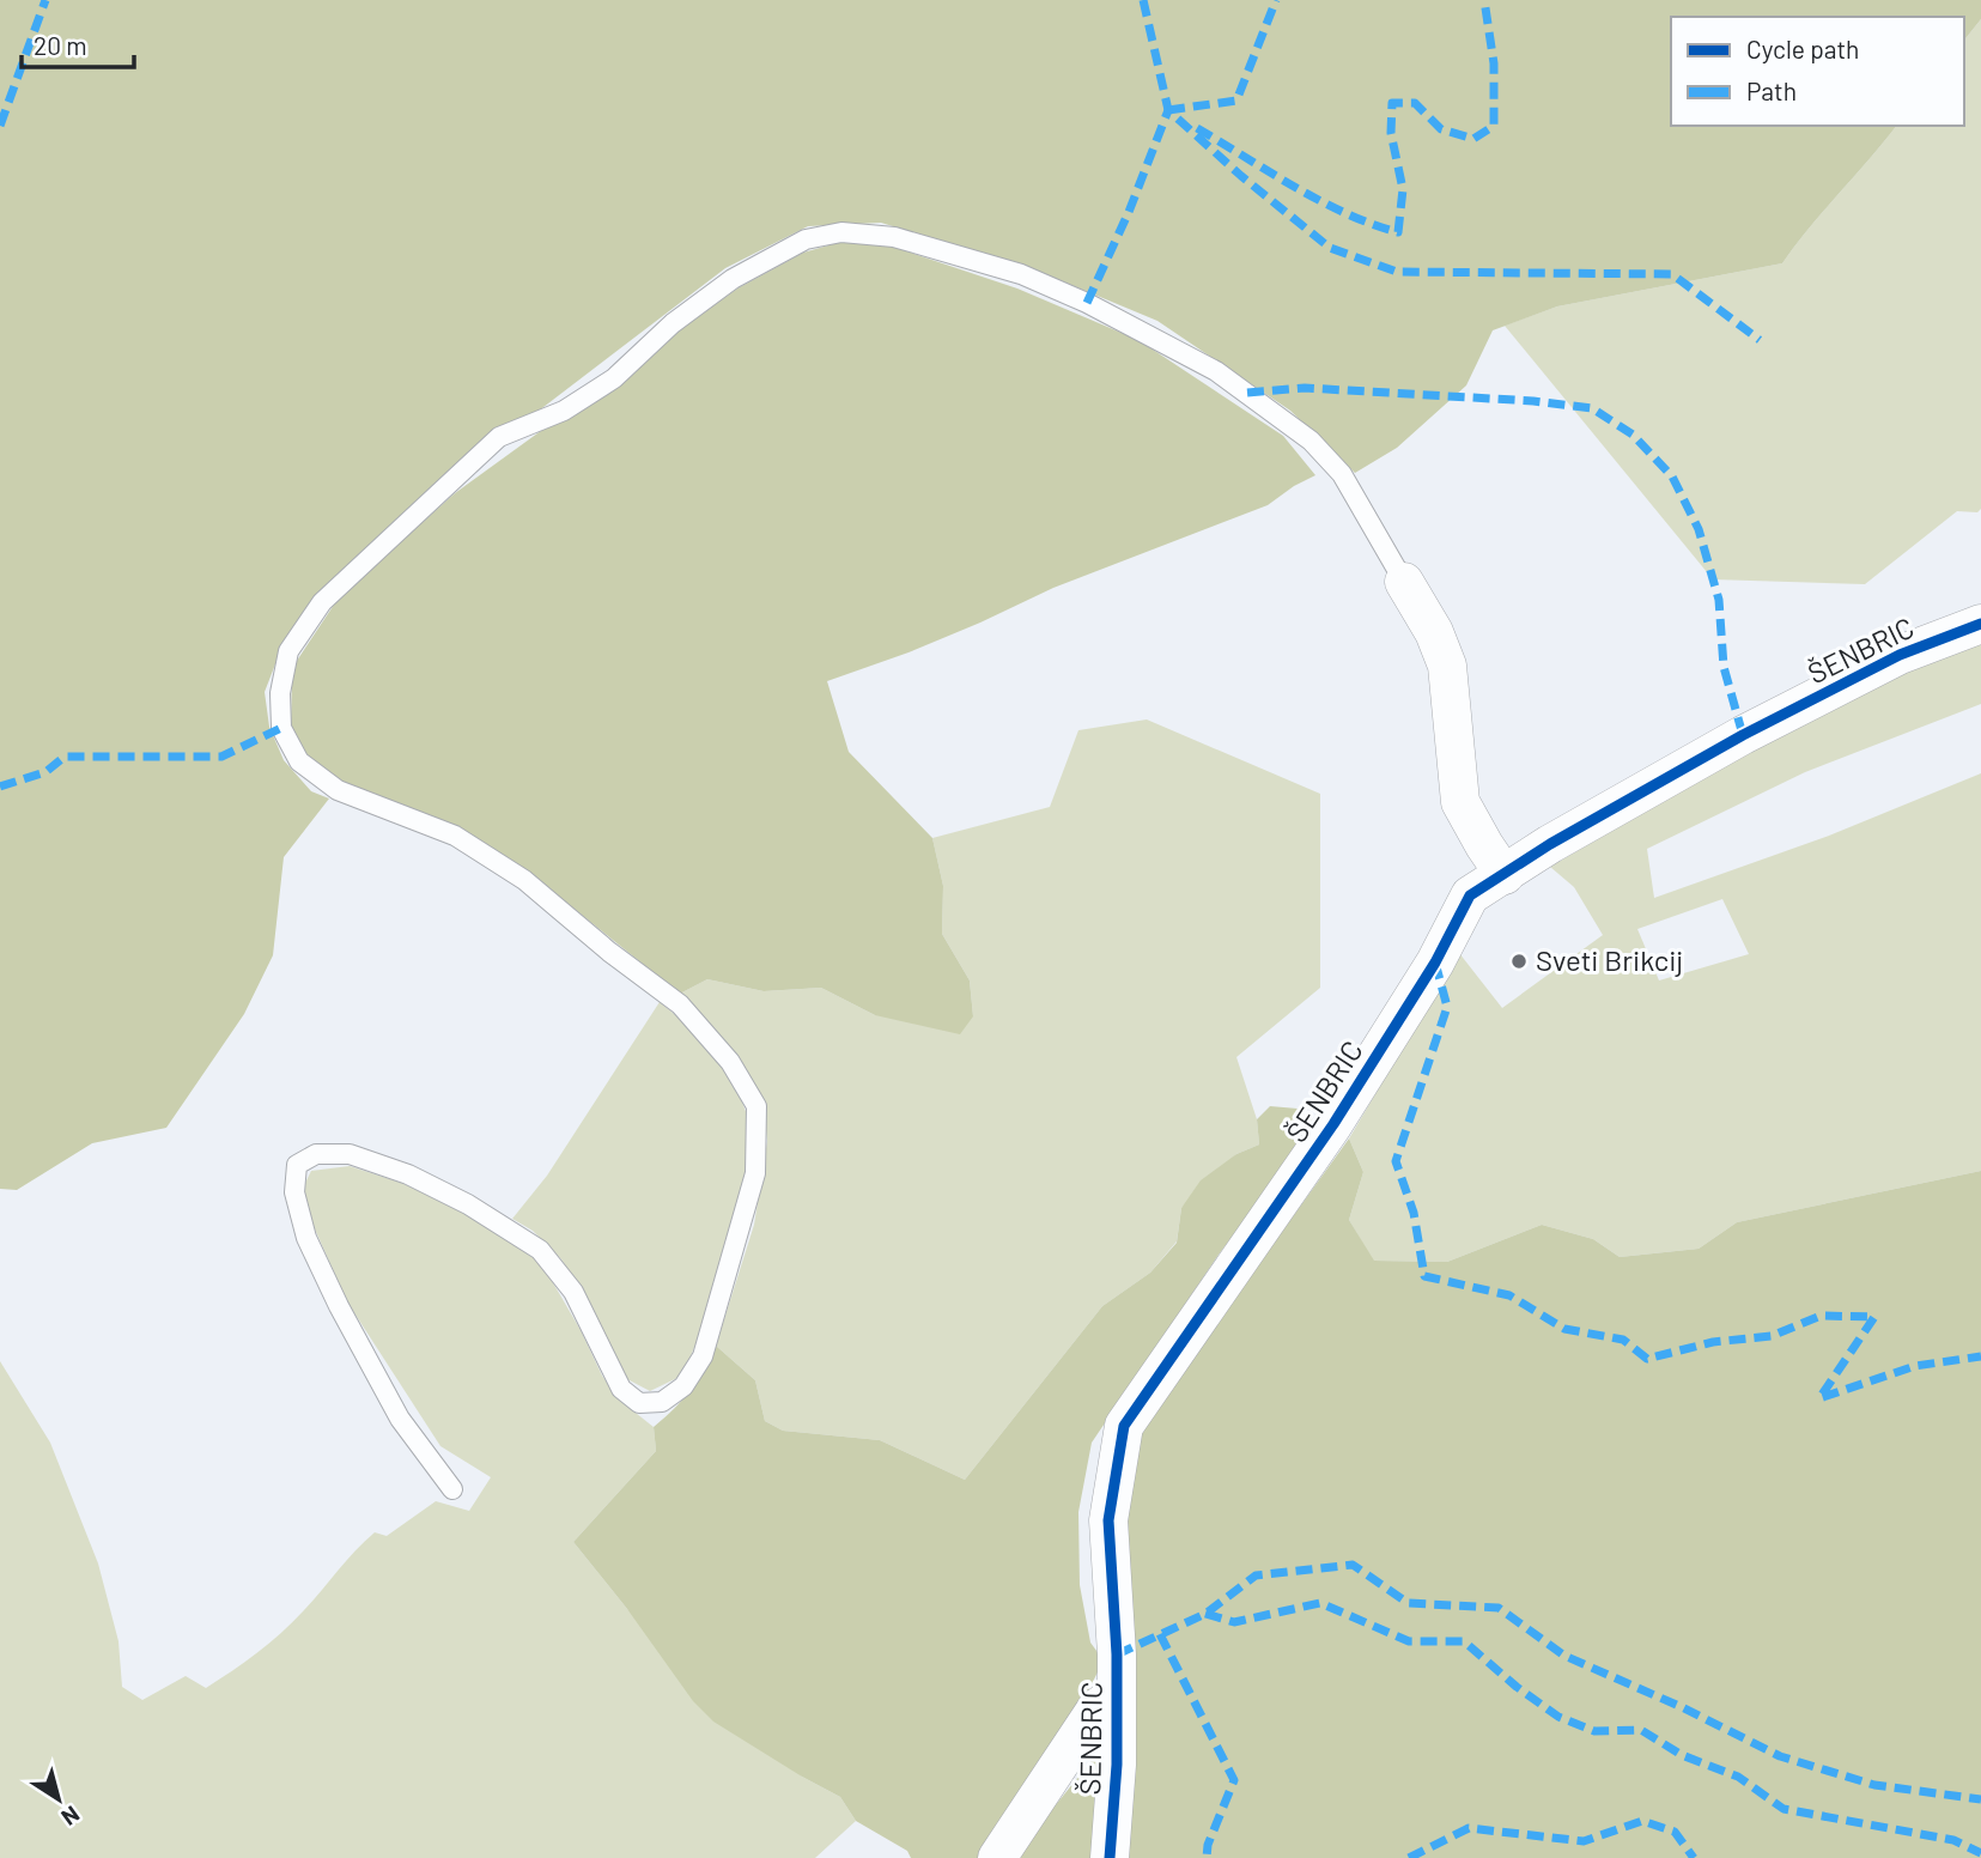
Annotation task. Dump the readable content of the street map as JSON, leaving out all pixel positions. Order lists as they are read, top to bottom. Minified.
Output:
{"streets":{"street":["ŠENBRIC"]},"places":["Sveti Brikcij"],"legend":["Cycle path","Path"],"scale_bar":"20 m","north":"bottom right"}
